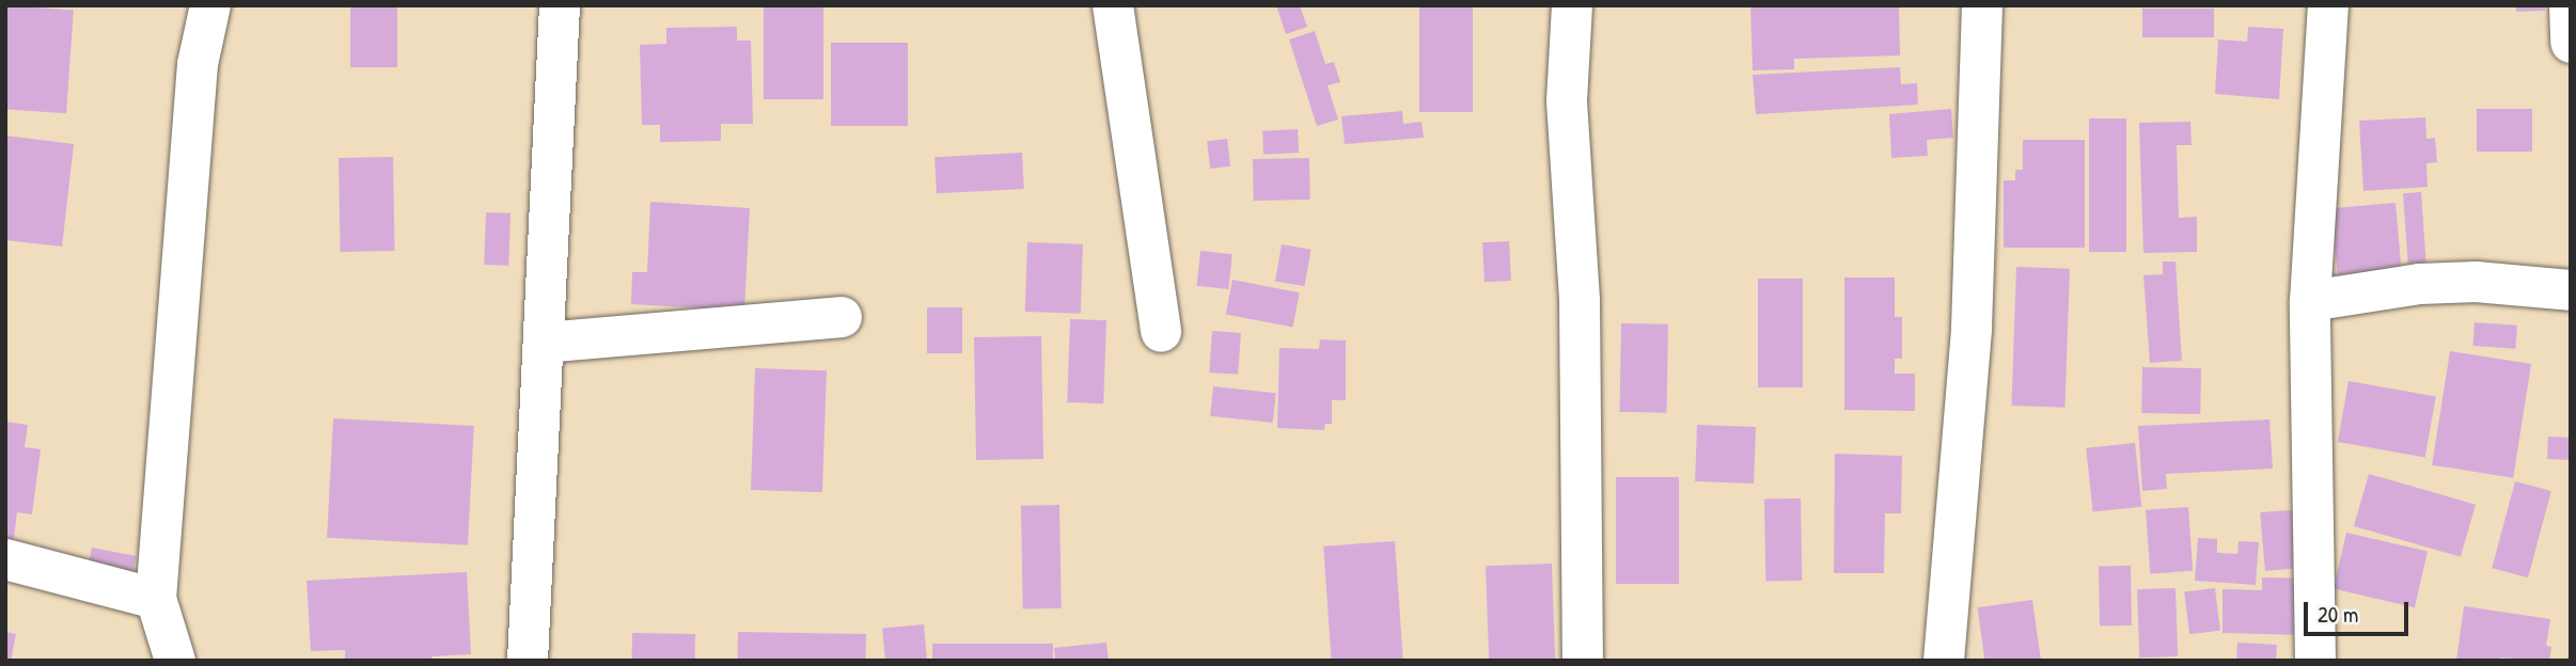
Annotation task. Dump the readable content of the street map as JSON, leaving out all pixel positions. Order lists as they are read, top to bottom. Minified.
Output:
{"scale_bar":"20 m"}
